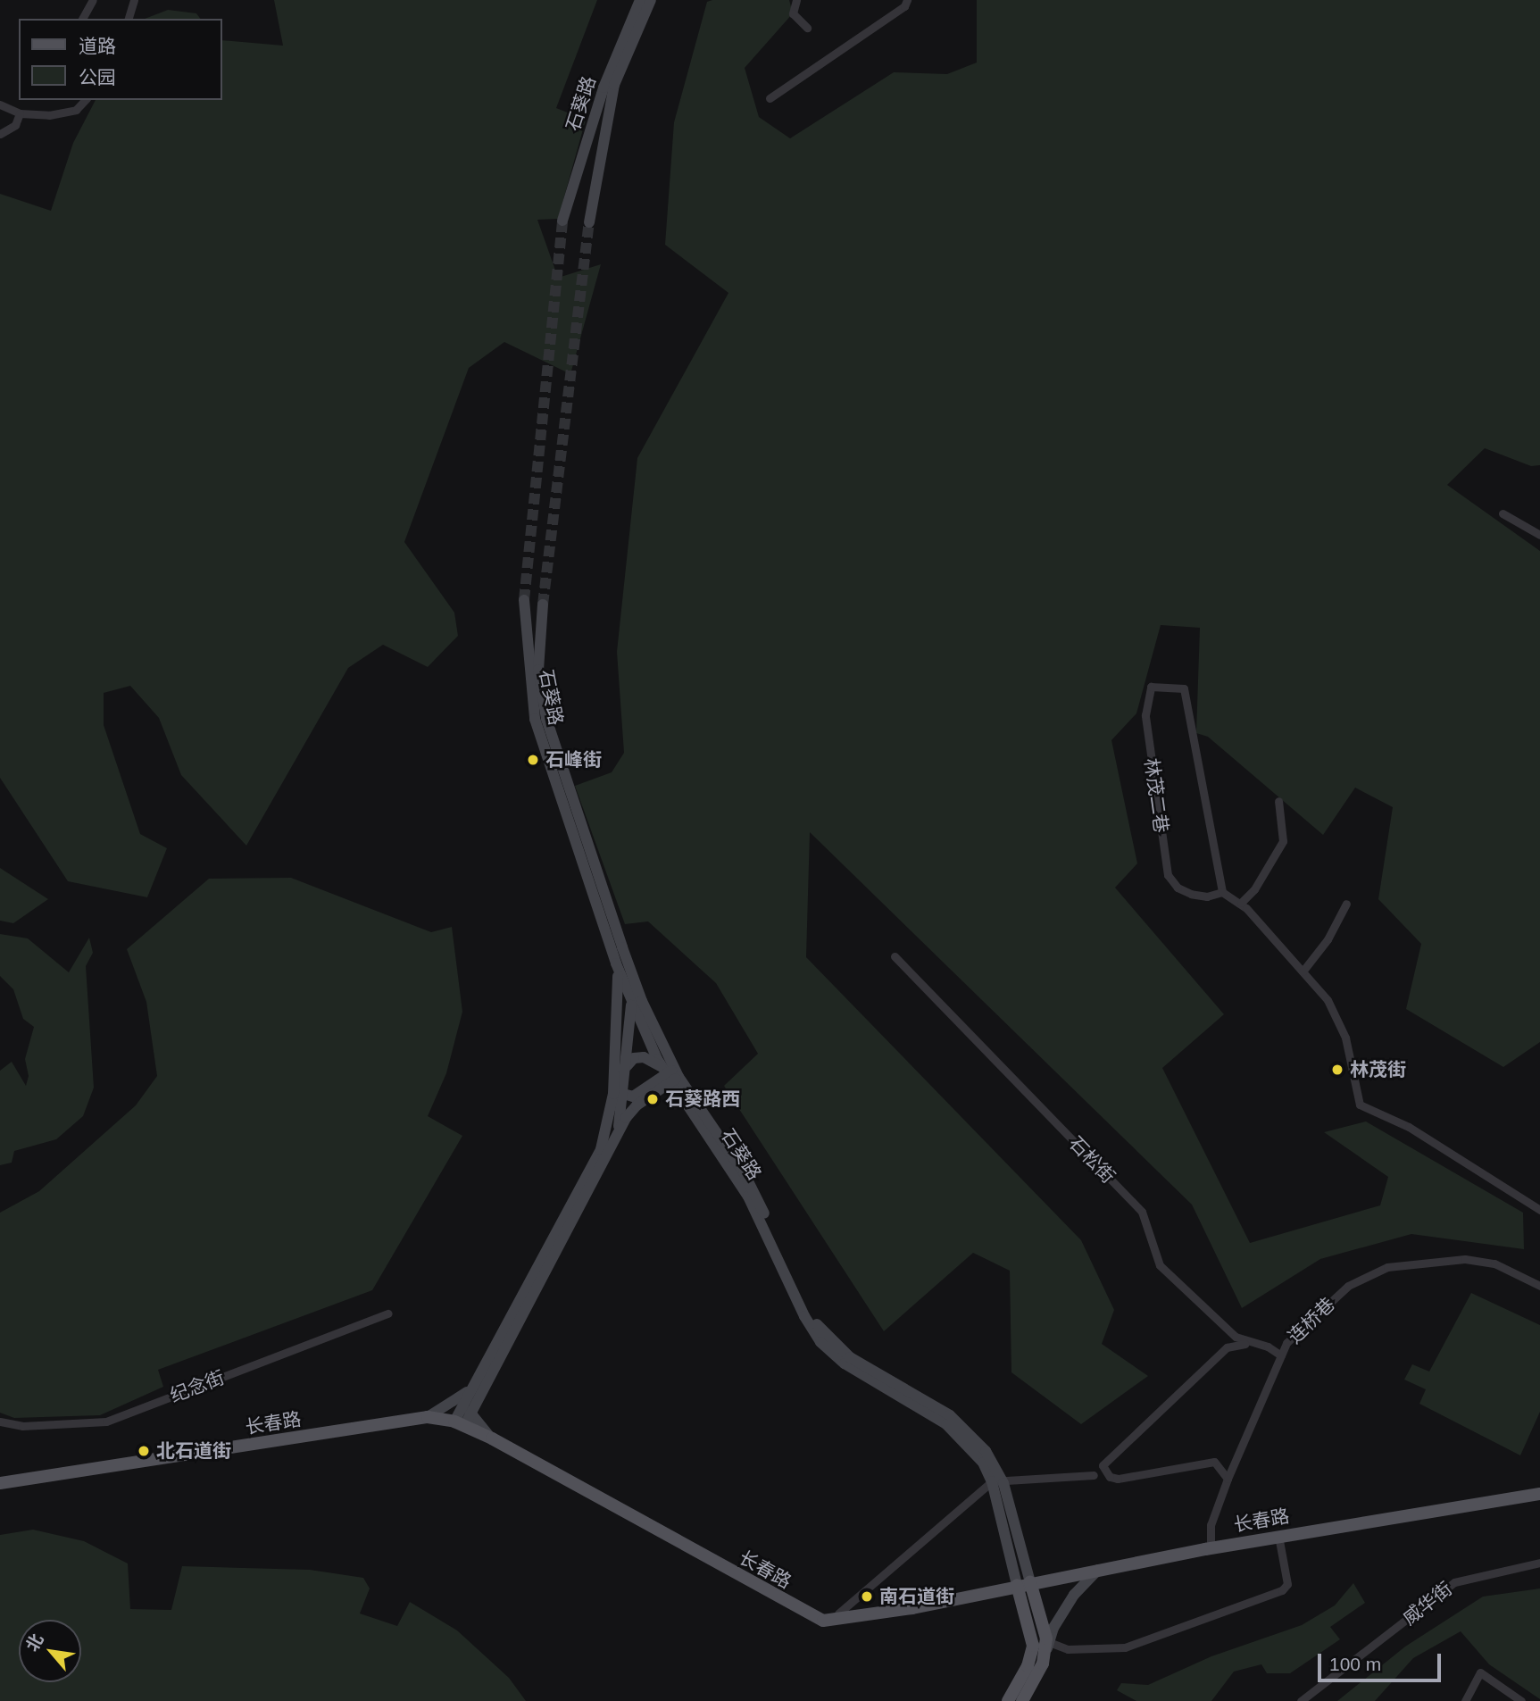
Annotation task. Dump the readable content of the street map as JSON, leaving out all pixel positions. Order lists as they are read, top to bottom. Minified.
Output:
{"streets":{"main road":["石葵路","长春路"],"street":["林茂二巷","石松街","连桥巷","纪念街","威华街"]},"crossings":[["石葵路","长春路"],["石松街","连桥巷"],["连桥巷","长春路"]],"places":["石峰街","林茂街","石葵路西","北石道街","南石道街"],"legend":["道路","公园"],"scale_bar":"100 m","north":"top left"}
